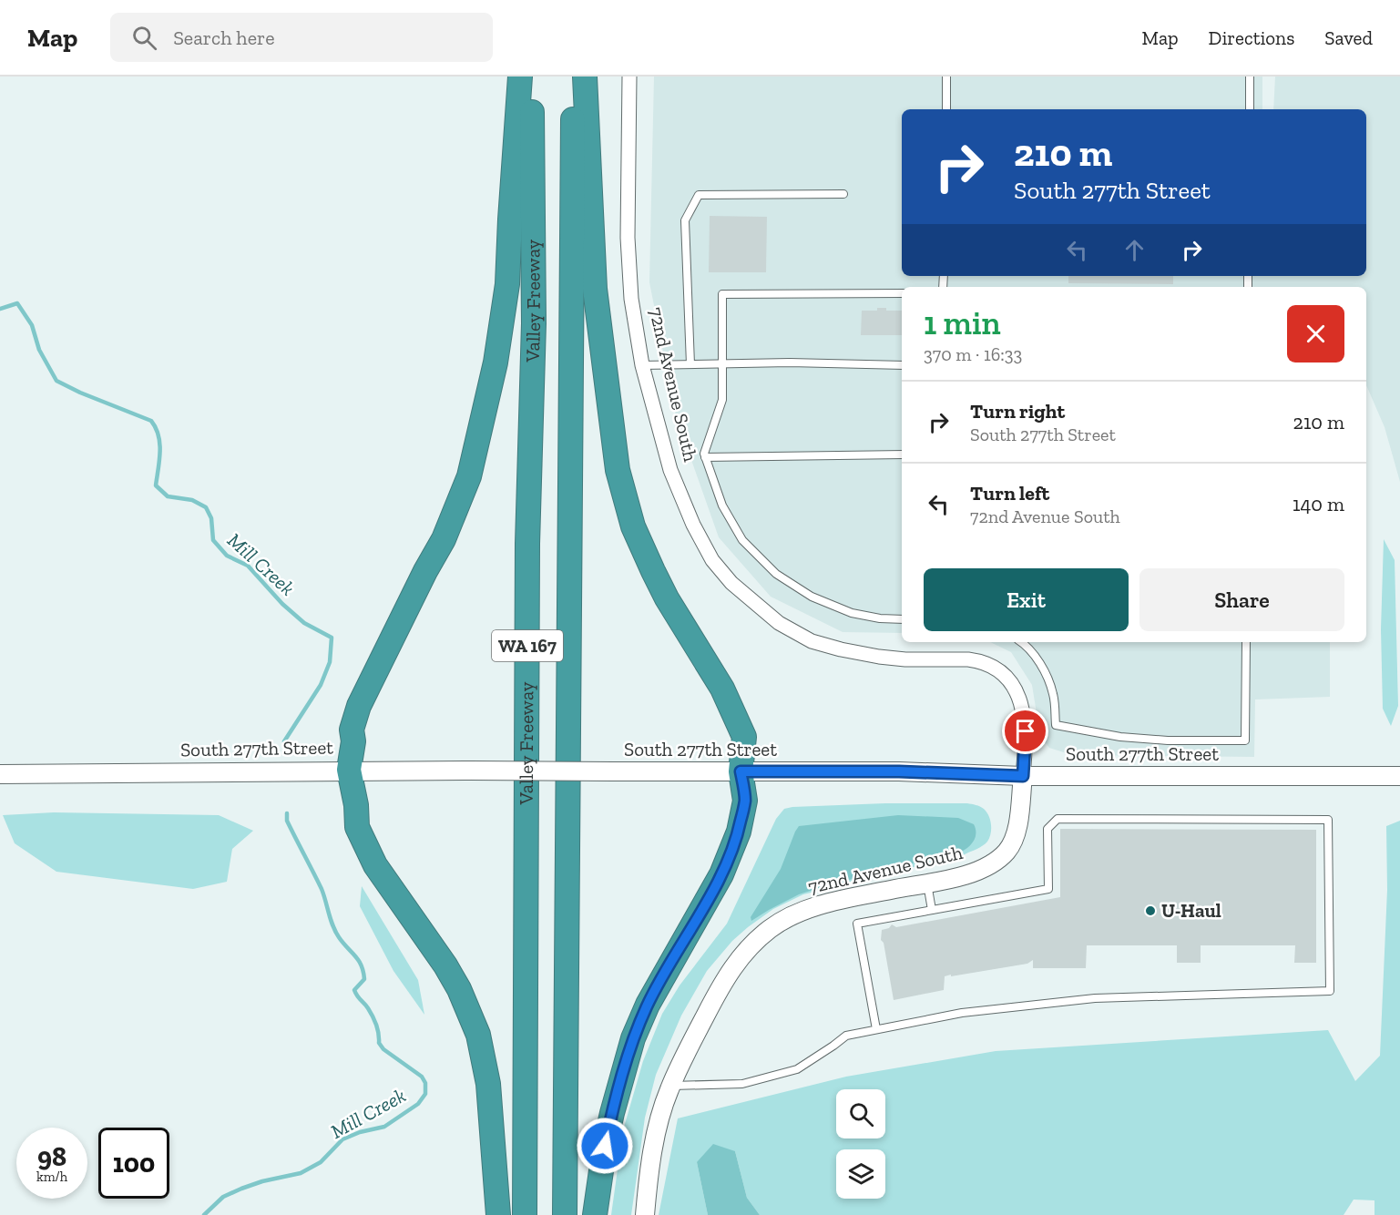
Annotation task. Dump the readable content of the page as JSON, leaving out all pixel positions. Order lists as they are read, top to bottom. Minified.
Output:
{"streets":{"highway":["Valley Freeway","WA 167"],"main road":["72nd Avenue South","South 277th Street"]},"crossings":[["72nd Avenue South","South 277th Street"]],"water":["Mill Creek"],"places":["U-Haul"],"page":{"header":"Map","search":"Search here","nav":["Map","Directions","Saved"],"turn":["210 m","South 277th Street"],"heading":["1 min","370 m · 16:33"],"list":[{"name":"Turn right","note":"South 277th Street","value":"210 m"},{"name":"Turn left","note":"72nd Avenue South","value":"140 m"}],"buttons":["Exit","Share"],"speed":"98 km/h","limit":"100"}}
